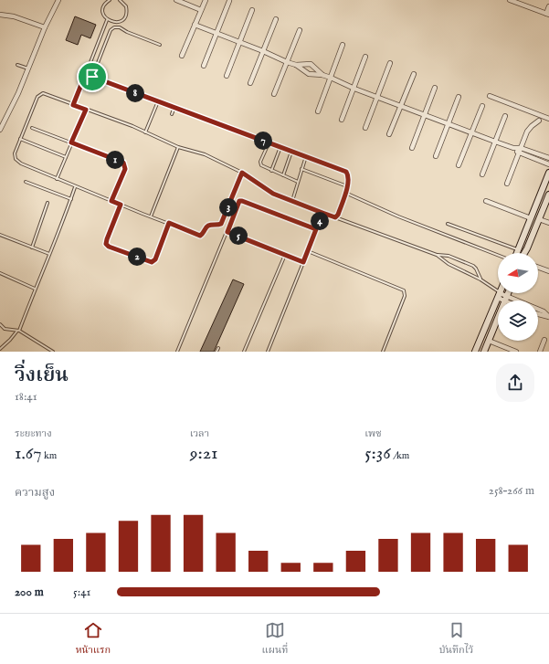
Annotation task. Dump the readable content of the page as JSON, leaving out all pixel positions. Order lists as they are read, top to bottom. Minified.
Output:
{"north":"left","page":{"pins":["8","7","1","3","4","5","2"],"heading":["วิ่งเย็น","18:41"],"stats":[["ระยะทาง","1.67 km"],["เวลา","9:21"],["เพซ","5:36 /km"]],"chart":["ความสูง","258–266 m"],"list":[{"name":"200 m","note":"5:41"}],"tabs":["หน้าแรก","แผนที่","บันทึกไว้"]}}
